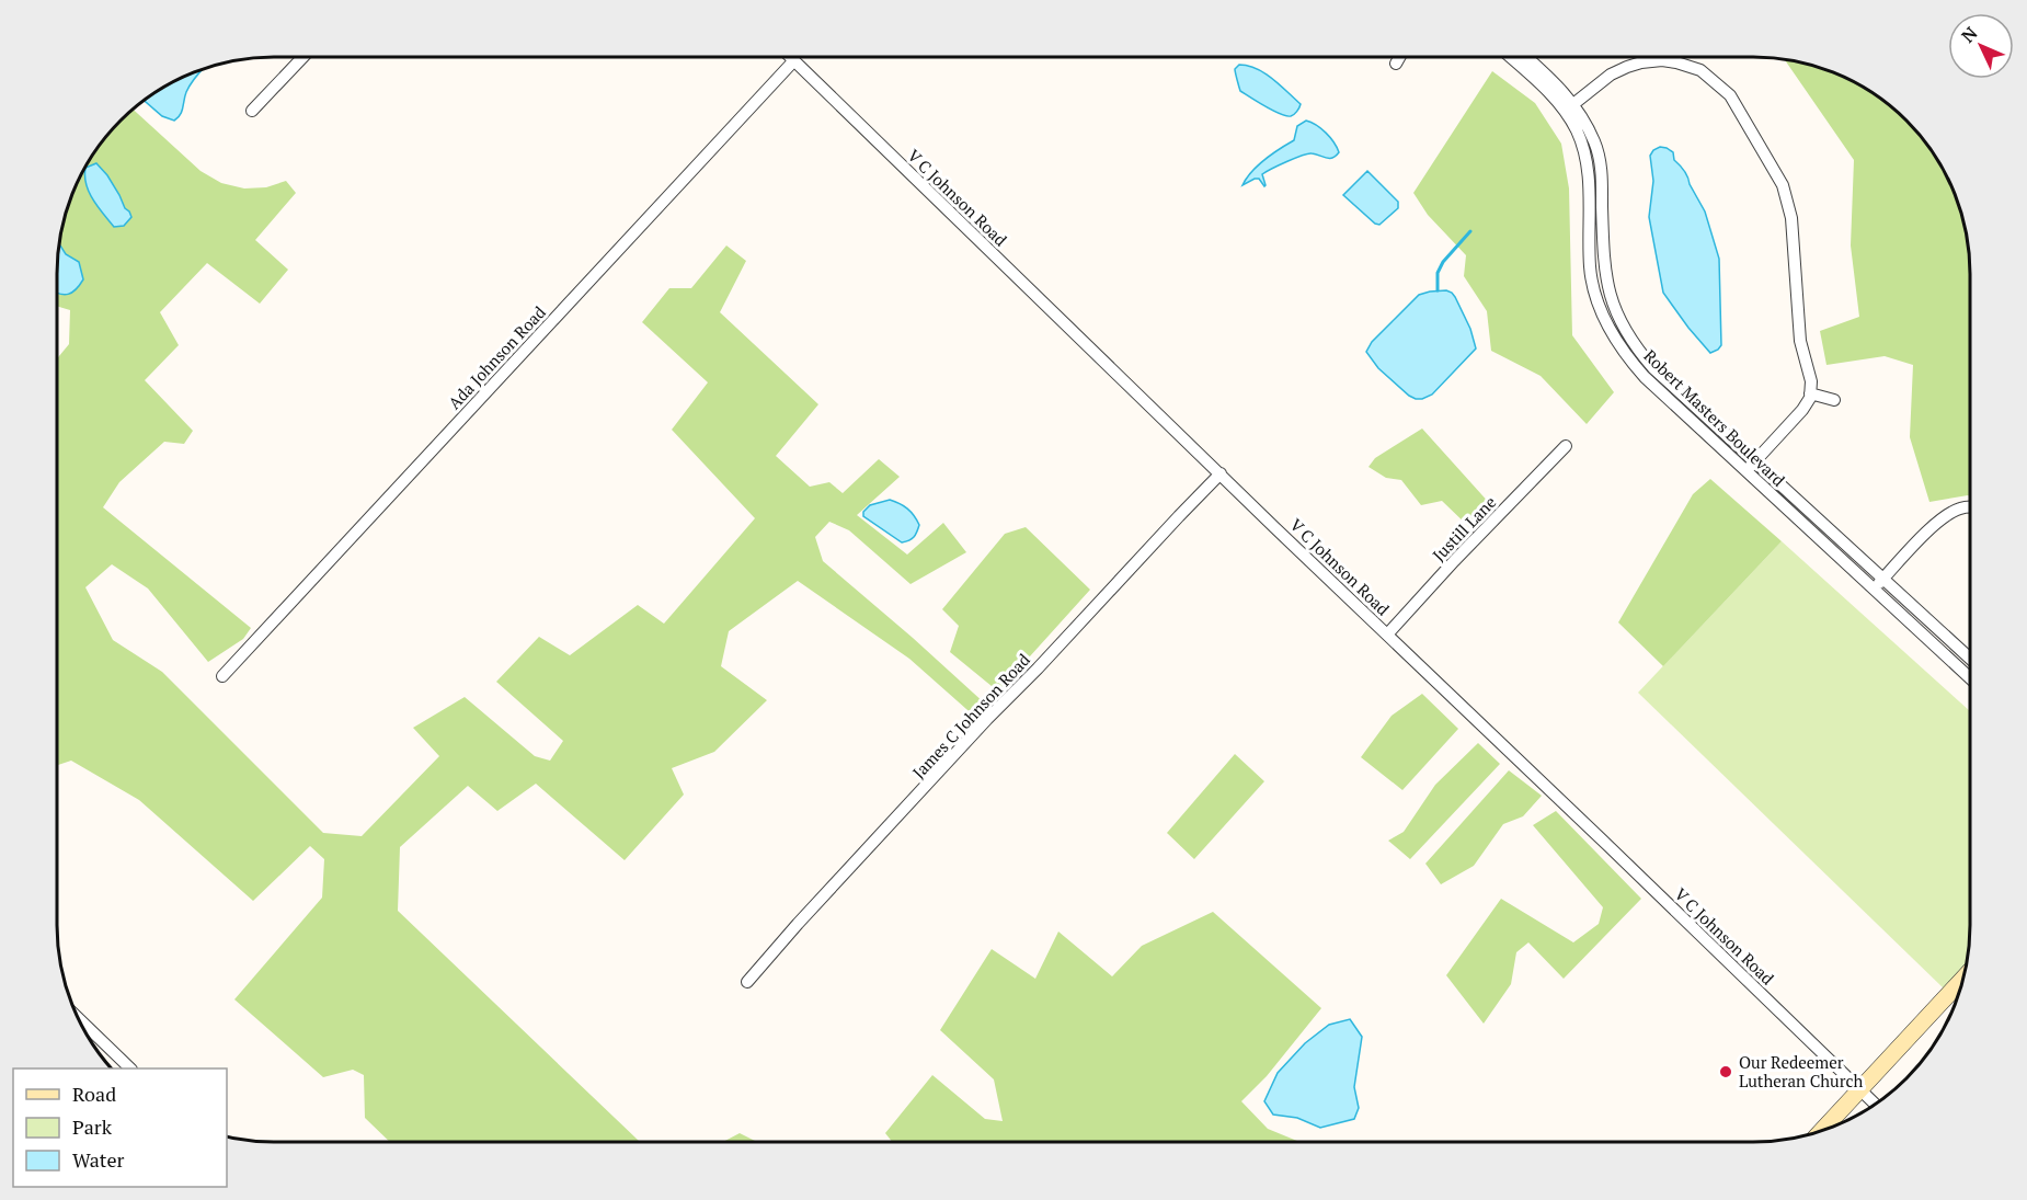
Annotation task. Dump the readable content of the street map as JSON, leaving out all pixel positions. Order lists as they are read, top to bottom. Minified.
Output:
{"streets":{"street":["V C Johnson Road","Ada Johnson Road","Robert Masters Boulevard","Justill Lane","James C Johnson Road"]},"crossings":[["V C Johnson Road","Ada Johnson Road"],["V C Johnson Road","Justill Lane"],["V C Johnson Road","James C Johnson Road"]],"places":["Our Redeemer Lutheran Church"],"legend":["Road","Park","Water"],"north":"top left"}
